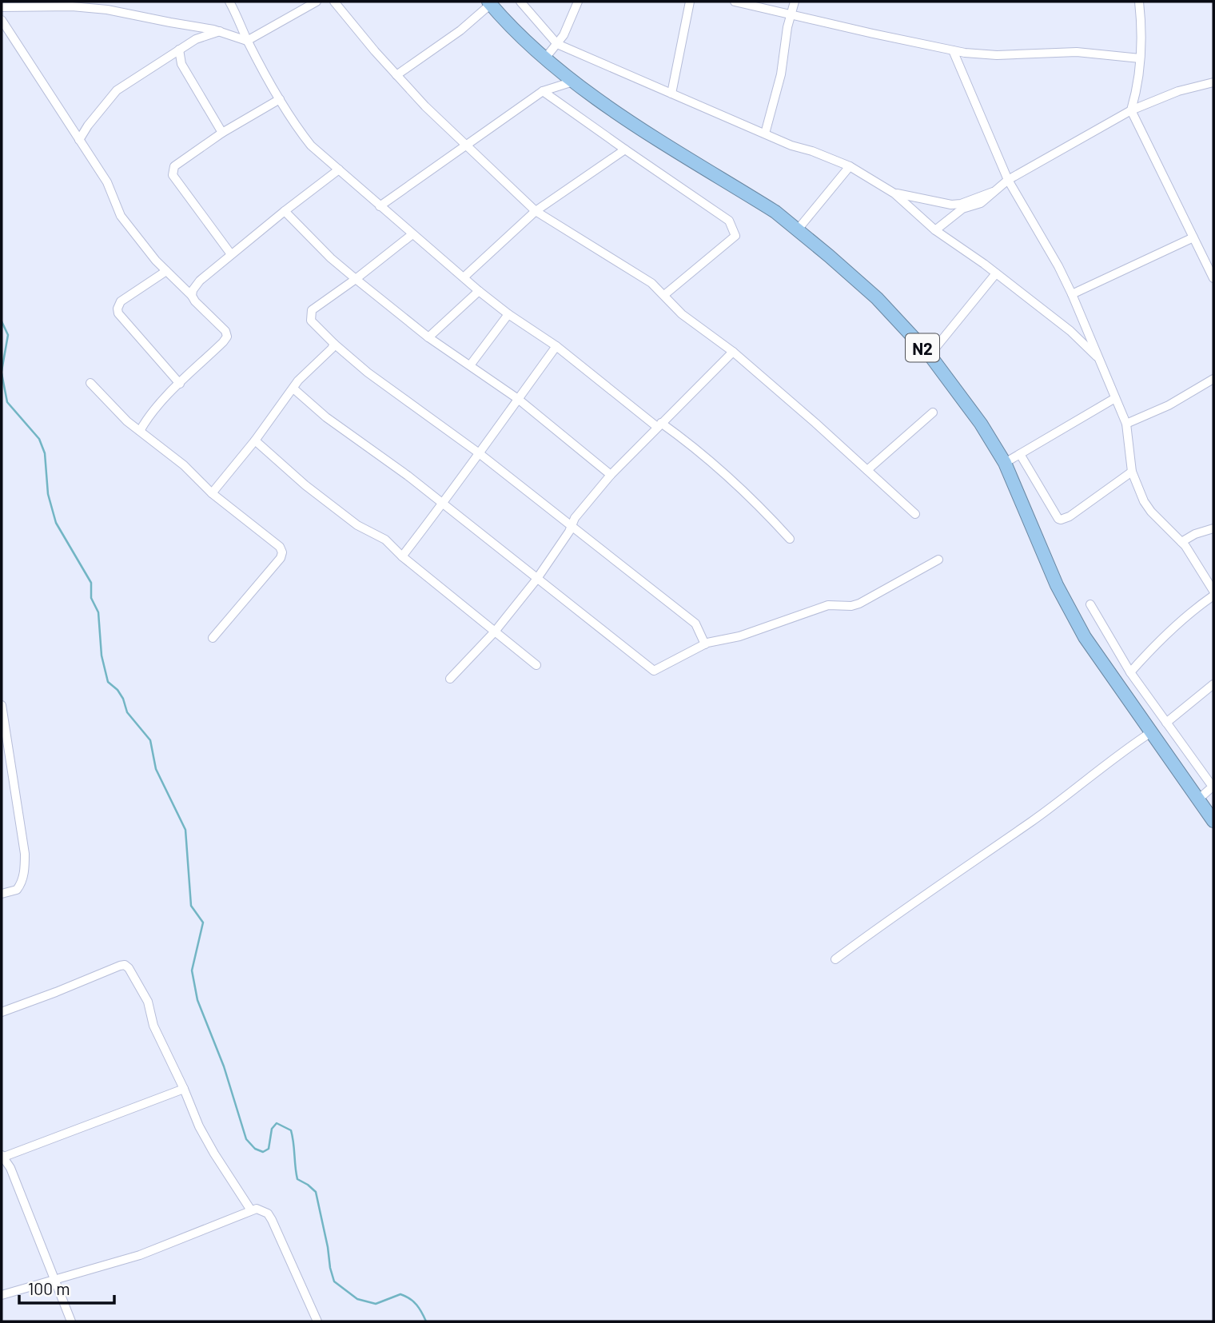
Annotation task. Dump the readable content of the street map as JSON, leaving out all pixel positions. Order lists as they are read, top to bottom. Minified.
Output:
{"streets":{"highway":["N2"]},"scale_bar":"100 m"}
